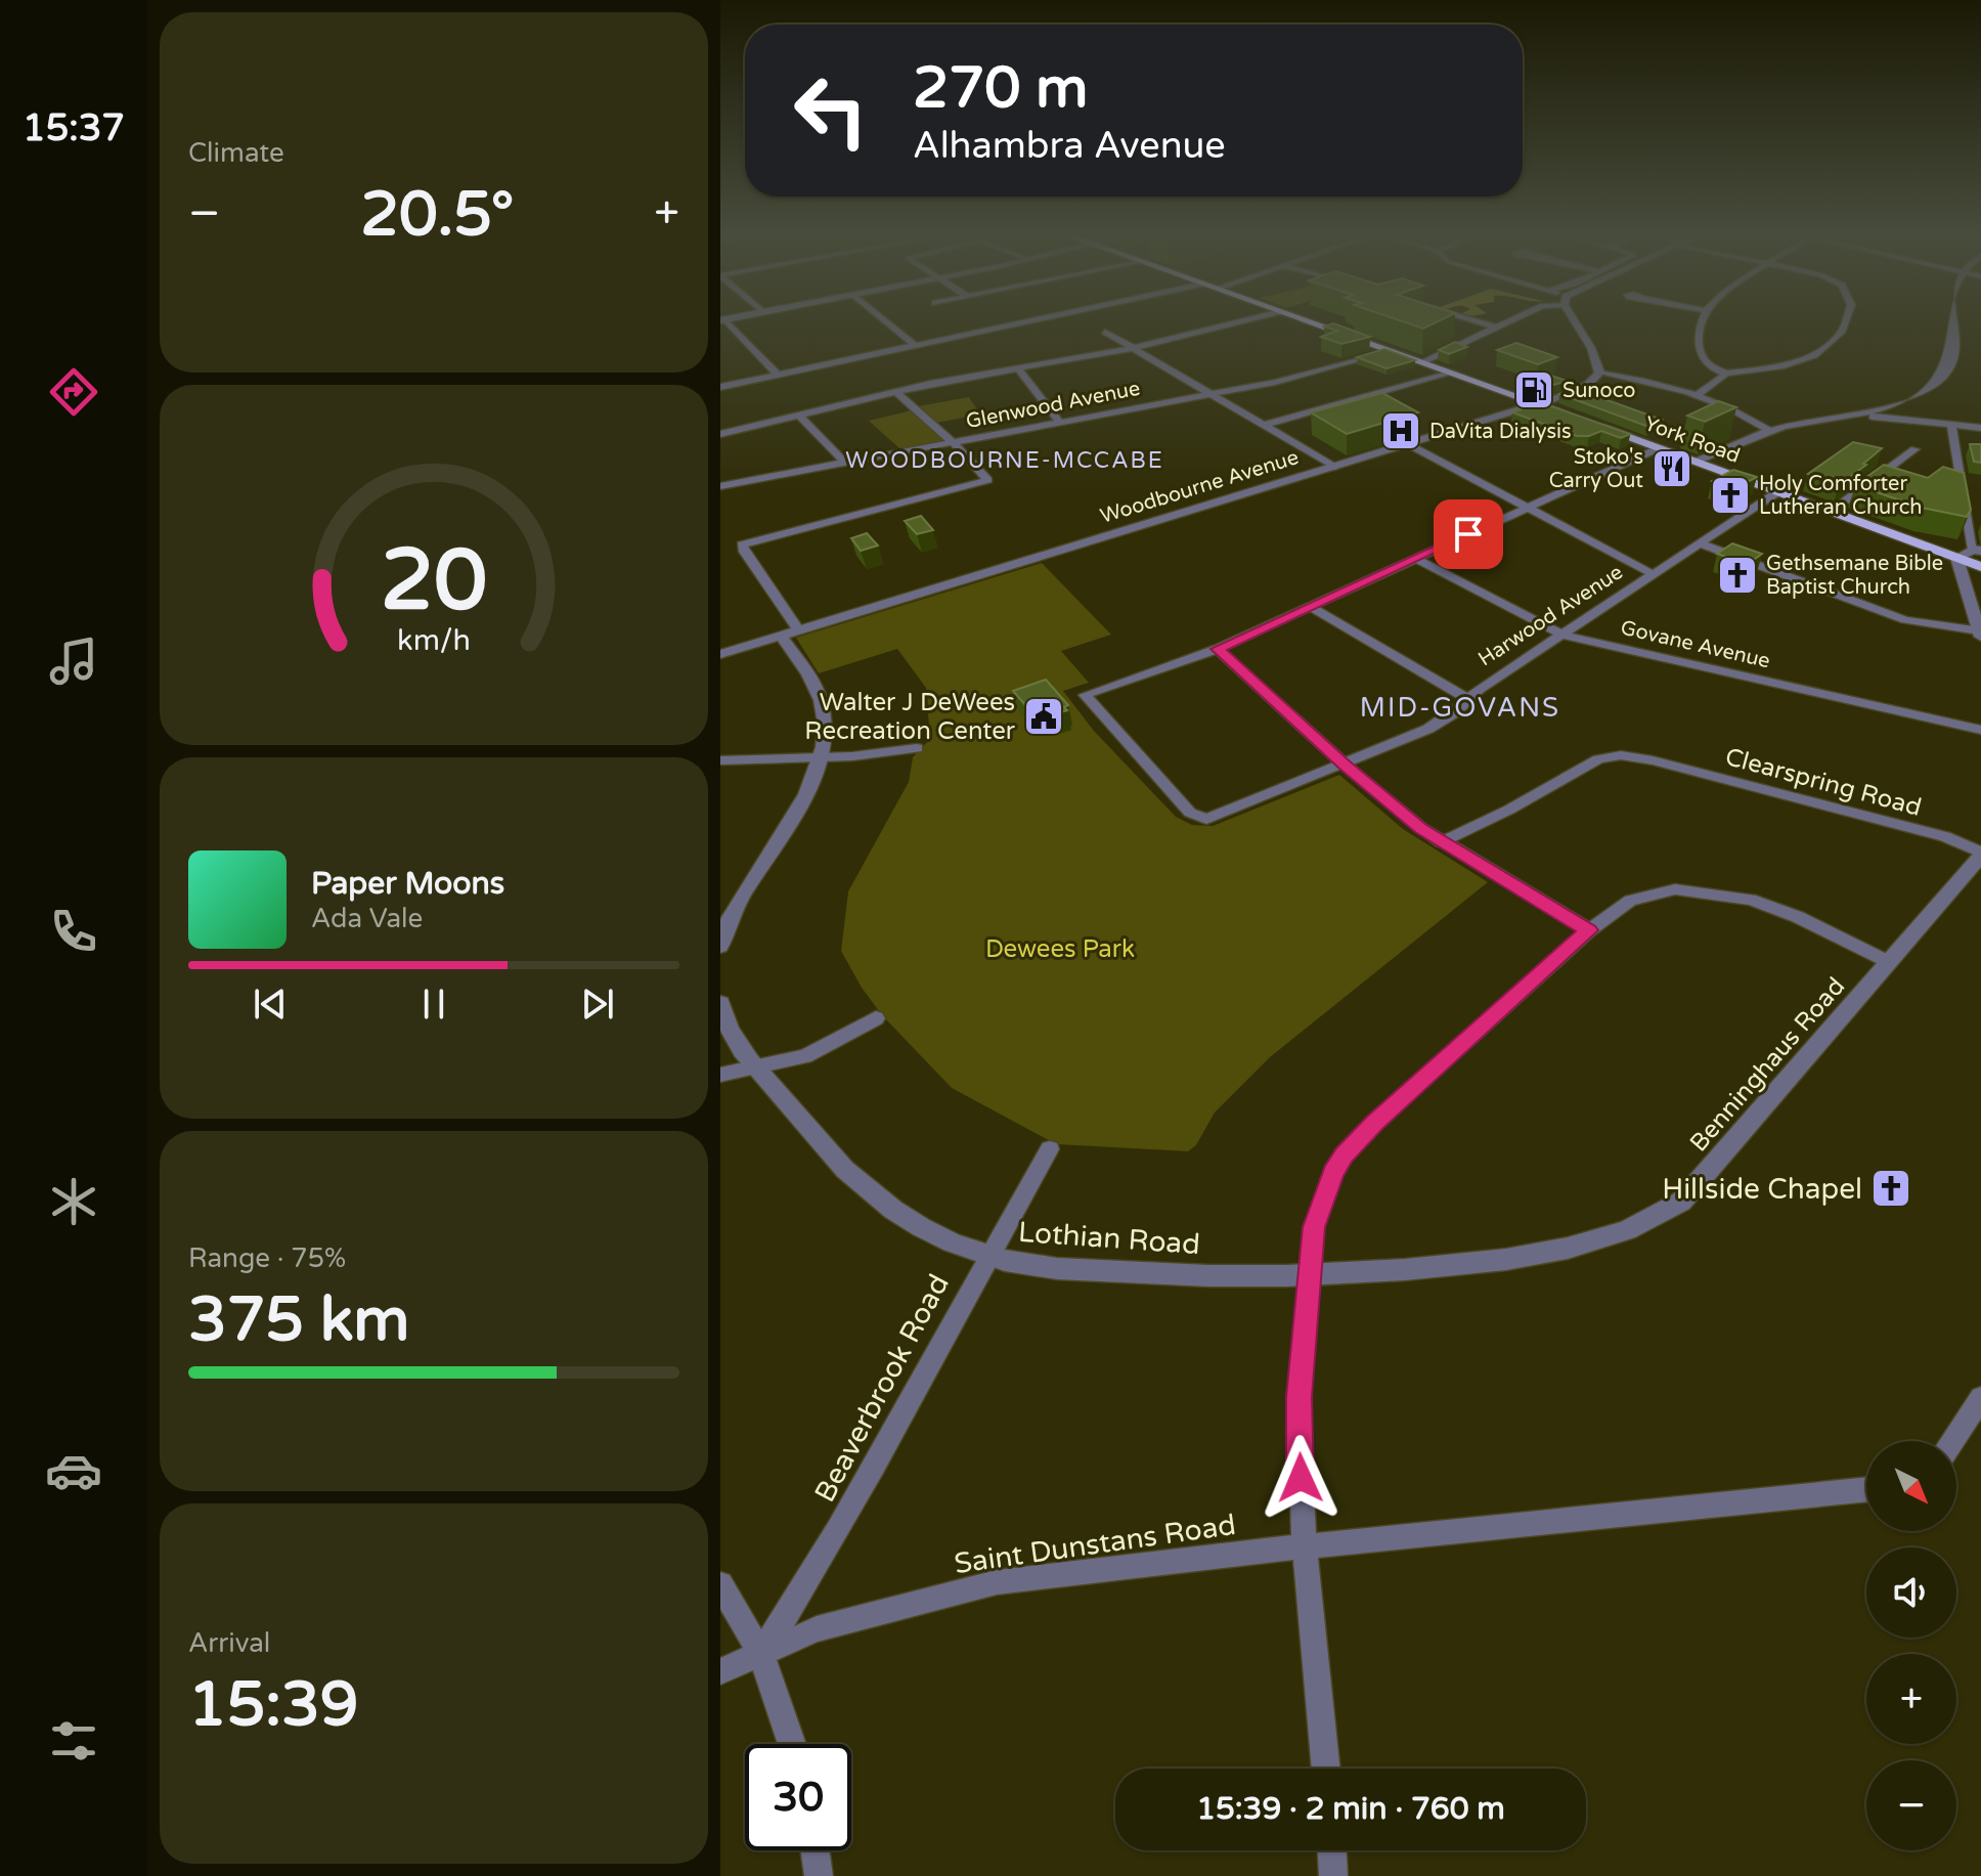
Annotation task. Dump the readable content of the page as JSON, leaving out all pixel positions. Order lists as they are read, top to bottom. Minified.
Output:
{"streets":{"main road":["York Road"],"street":["Glenwood Avenue","Woodbourne Avenue","Harwood Avenue","Govane Avenue","Clearspring Road","Benninghaus Road","Lothian Road","Beaverbrook Road","Saint Dunstans Road"]},"crossings":[["York Road","Harwood Avenue"],["Harwood Avenue","Govane Avenue"],["Clearspring Road","Benninghaus Road"],["Benninghaus Road","Lothian Road"],["Lothian Road","Beaverbrook Road"],["Beaverbrook Road","Saint Dunstans Road"]],"districts":["WOODBOURNE-MCCABE","MID-GOVANS"],"parks":["Dewees Park"],"places":{"fuel station":["Sunoco"],"hospital":["DaVita Dialysis"],"restaurant":["Stoko's Carry Out"],"church":["Holy Comforter Lutheran Church","Gethsemane Bible Baptist Church","Hillside Chapel"],"public building":["Walter J DeWees Recreation Center"]},"north":"bottom right","page":{"tabs":"15:37","tile":["Climate",["Range · 75%","375 km"],["Arrival","15:39"]],"turn":["270 m","Alhambra Avenue"],"heat":["−","20.5°","+"],"song":["Paper Moons","Ada Vale"],"map_buttons":["+","−"],"limit":"30","trip":"15:39 · 2 min · 760 m","gauge":["20","km/h"]}}
